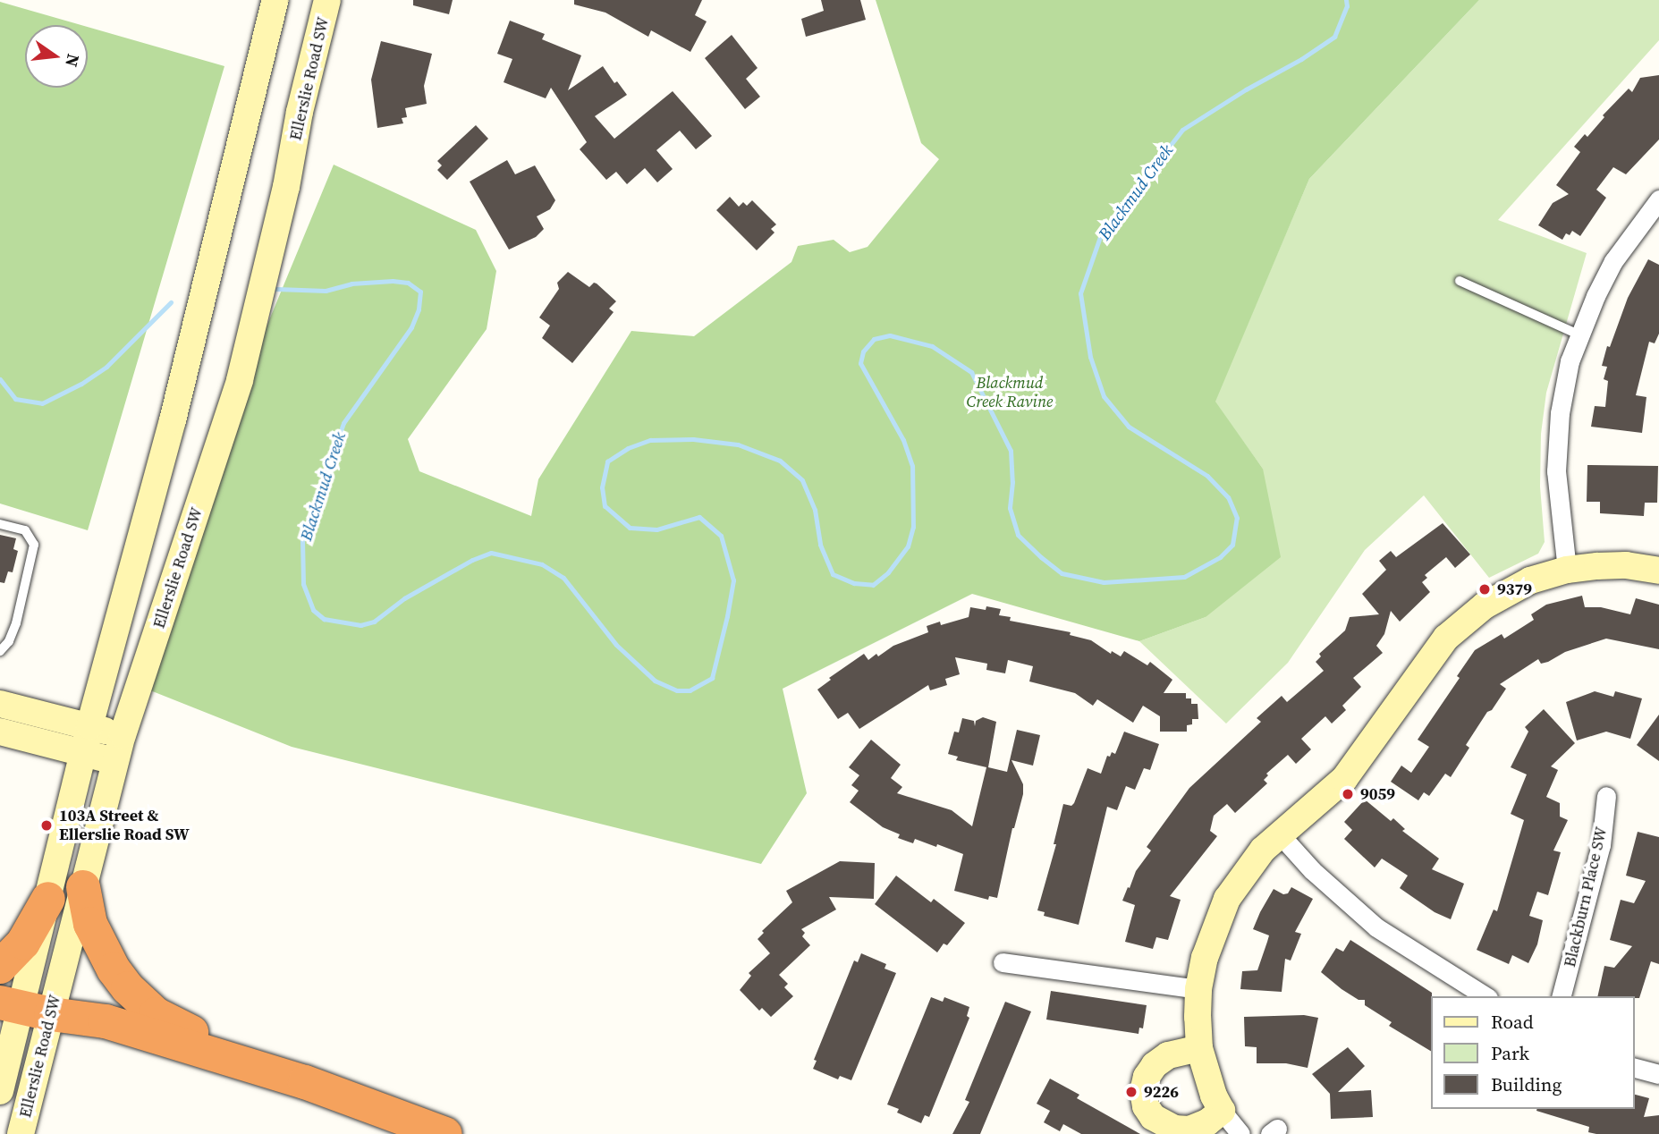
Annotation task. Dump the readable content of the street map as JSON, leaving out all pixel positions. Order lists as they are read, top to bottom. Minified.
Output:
{"streets":{"main road":["Ellerslie Road SW"],"street":["Blackburn Place SW"]},"water":["Blackmud Creek"],"parks":["Blackmud Creek Ravine"],"places":["9379","9059","103A Street & Ellerslie Road SW","9226"],"legend":["Road","Park","Building"],"north":"right"}
